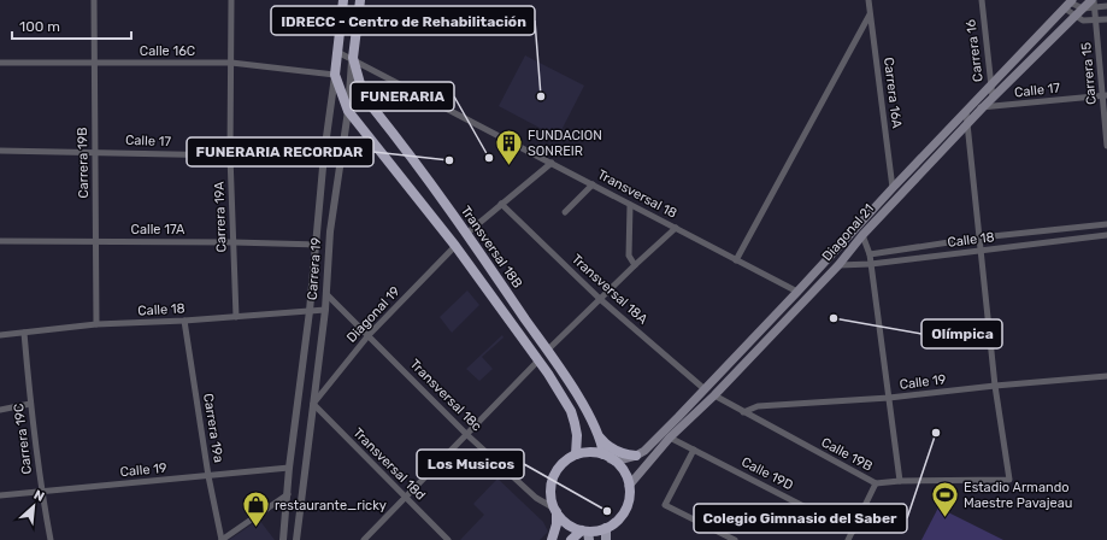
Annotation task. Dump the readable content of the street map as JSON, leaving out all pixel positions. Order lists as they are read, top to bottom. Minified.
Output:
{"streets":{"highway":["Transversal 18B","Carrera 19"],"main road":["Diagonal 21"],"street":["Calle 16C","Carrera 16","Carrera 15","Calle 17","Carrera 16A","Carrera 19B","Transversal 18","Carrera 19A","Calle 17A","Calle 18","Transversal 18A","Diagonal 19","Calle 19","Transversal 18c","Carrera 19a","Carrera 19C","Calle 19B","Transversal 18d","Calle 19D"]},"crossings":[["Calle 16C","Carrera 19B"],["Calle 16C","Carrera 19A"],["Calle 16C","Carrera 19"],["Carrera 16","Diagonal 21"],["Carrera 15","Calle 17"],["Carrera 15","Diagonal 21"],["Calle 17","Carrera 19B"],["Calle 17","Carrera 19A"],["Calle 17","Diagonal 21"],["Calle 17","Carrera 19"],["Carrera 16A","Diagonal 21"],["Carrera 19B","Calle 17A"],["Carrera 19B","Calle 18"],["Transversal 18","Diagonal 21"],["Transversal 18","Transversal 18B"],["Transversal 18","Carrera 19"],["Carrera 19A","Calle 17A"],["Carrera 19A","Calle 18"],["Calle 17A","Carrera 19"],["Diagonal 21","Calle 18"],["Diagonal 21","Transversal 18B"],["Diagonal 21","Transversal 18A"],["Diagonal 21","Transversal 18c"],["Diagonal 21","Calle 19B"],["Diagonal 21","Calle 19D"],["Calle 18","Carrera 19"],["Calle 18","Carrera 19a"],["Calle 18","Carrera 19C"],["Transversal 18B","Carrera 19"],["Transversal 18B","Transversal 18c"],["Carrera 19","Diagonal 19"],["Carrera 19","Calle 19"],["Carrera 19","Transversal 18c"],["Carrera 19","Transversal 18d"],["Diagonal 19","Transversal 18c"],["Diagonal 19","Transversal 18d"],["Calle 19","Carrera 19a"],["Calle 19","Carrera 19C"],["Calle 19","Calle 19B"]],"places":{"other":["IDRECC - Centro de Rehabilitación","FUNERARIA","FUNERARIA RECORDAR","Olímpica","Colegio Gimnasio del Saber","Los Musicos"],"building":["FUNDACION SONREIR"],"sports":["Estadio Armando Maestre Pavajeau"],"shop":["restaurante_ricky"]},"scale_bar":"100 m","north":"top right"}
